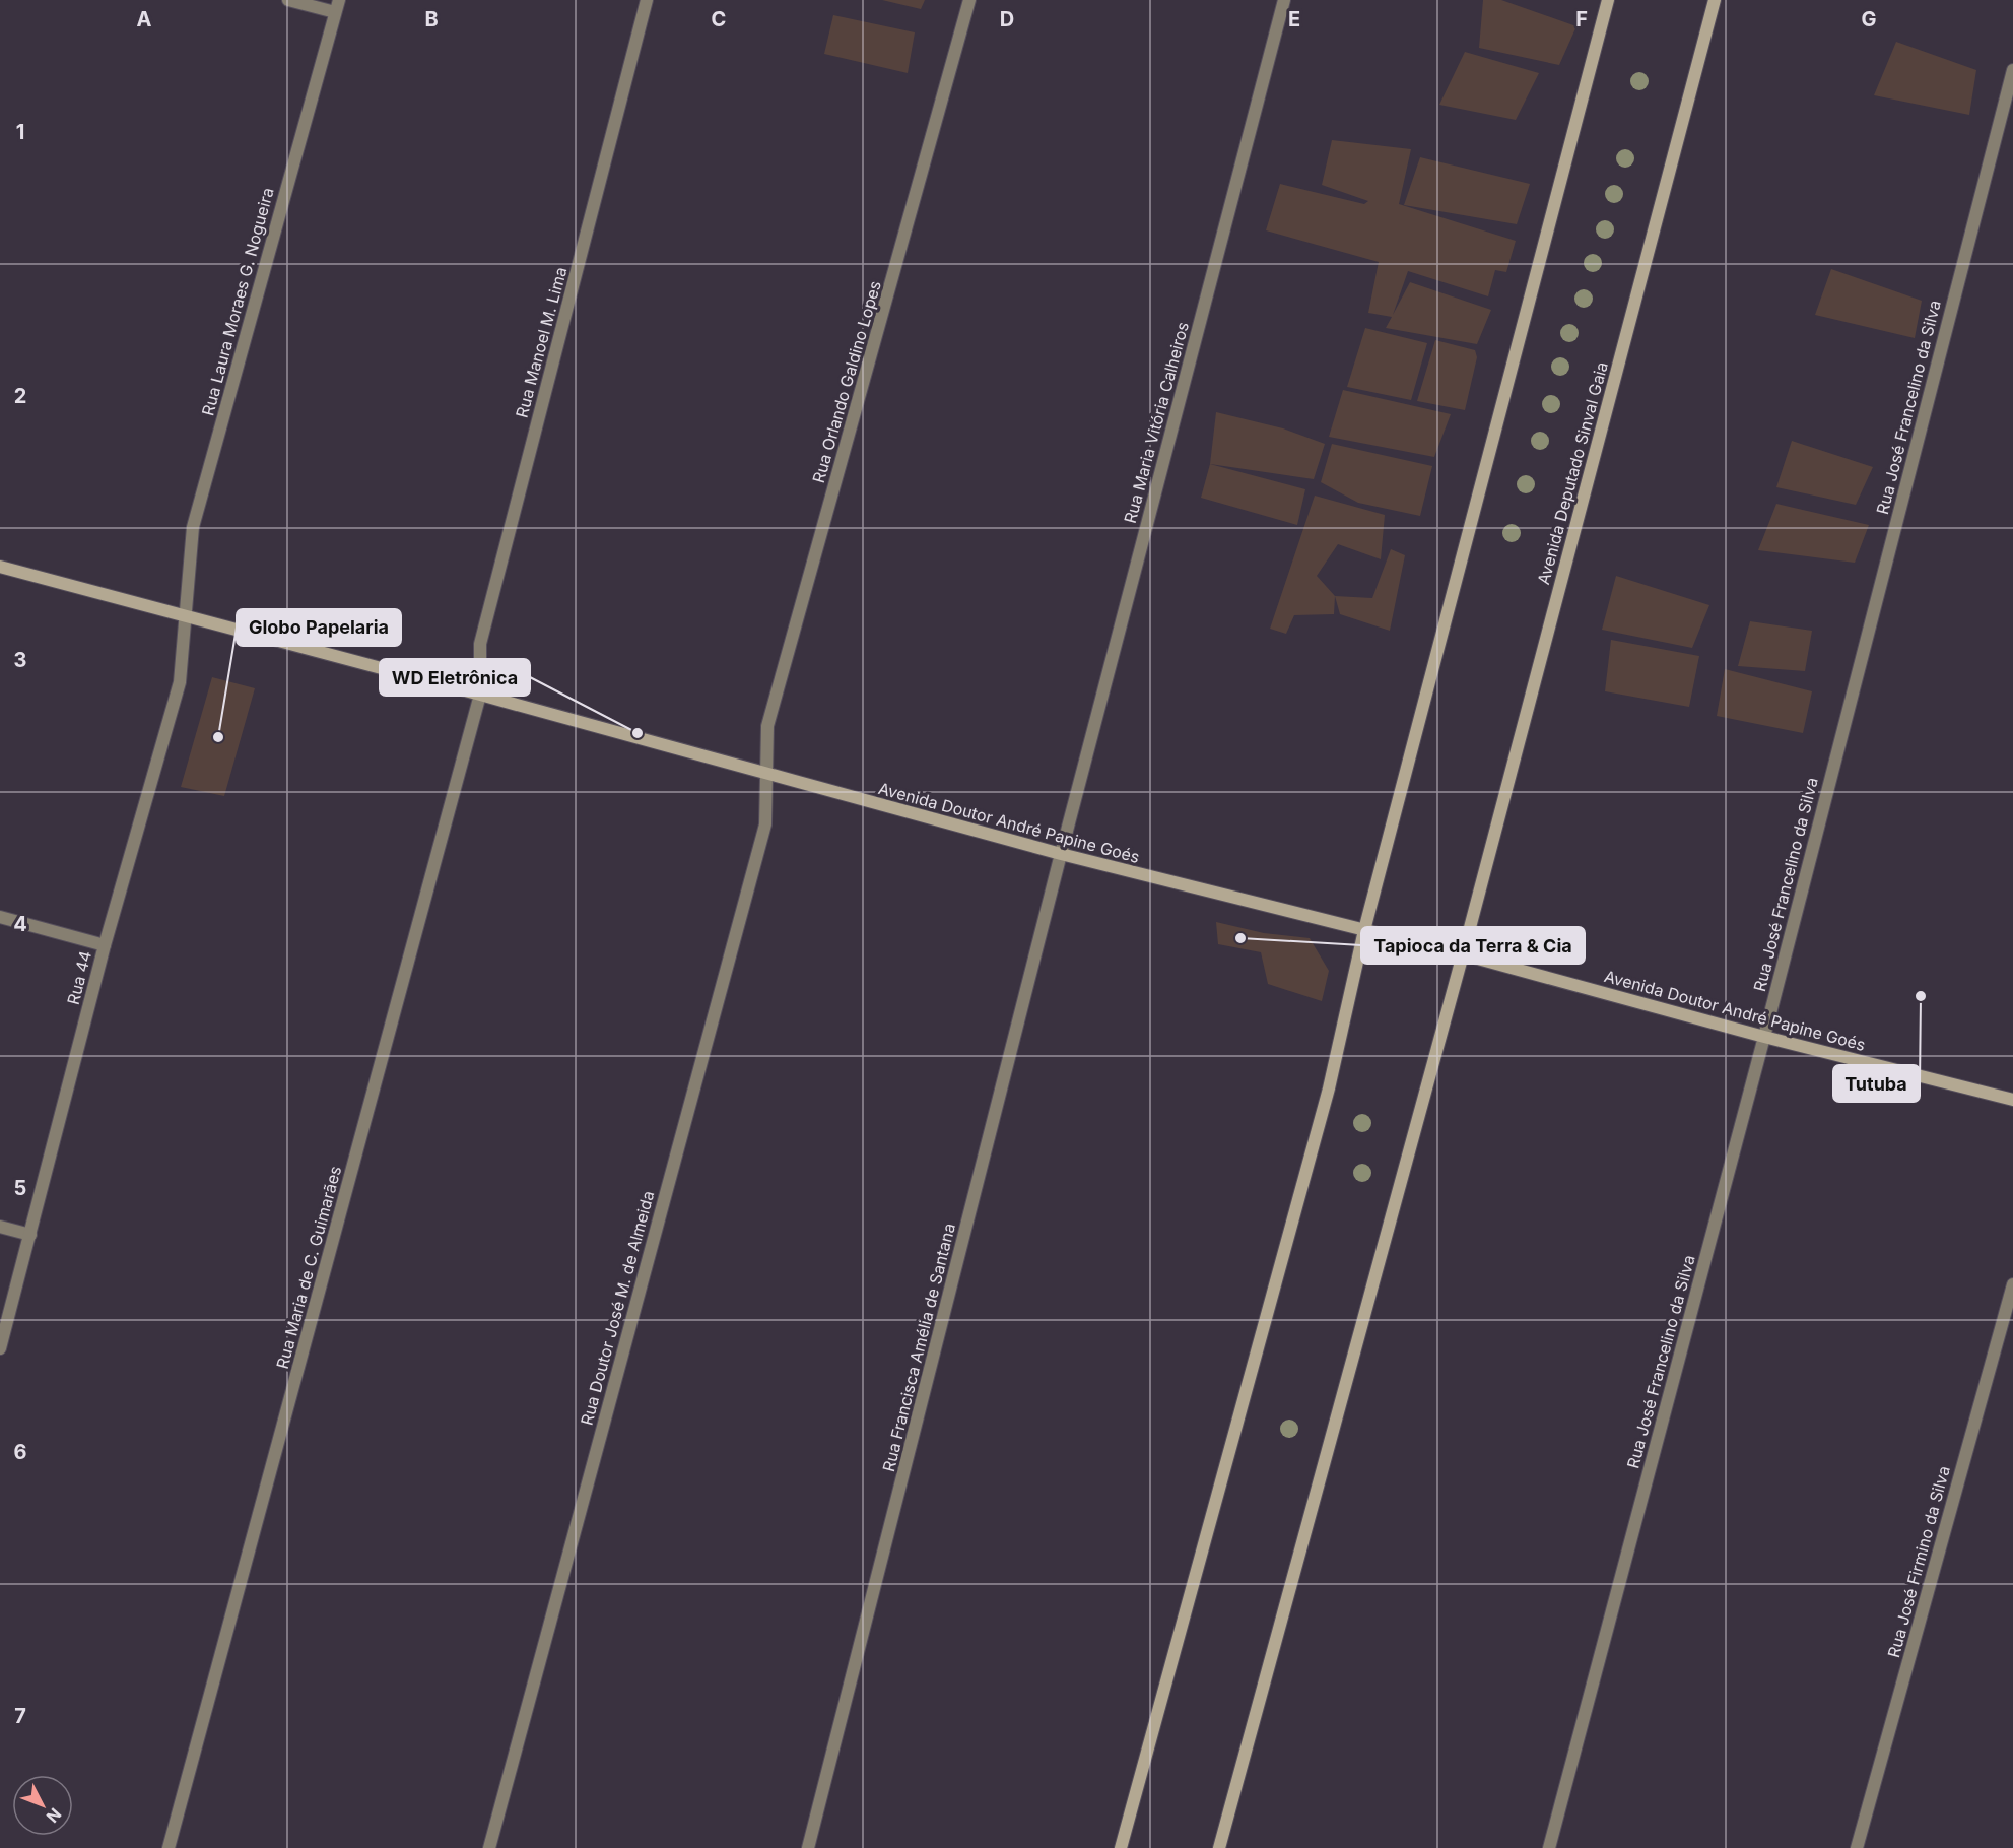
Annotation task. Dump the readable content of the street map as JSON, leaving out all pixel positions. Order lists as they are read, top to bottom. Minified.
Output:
{"streets":{"street":["Rua Laura Moraes G. Nogueira","Rua Manoel M. Lima","Rua Orlando Galdino Lopes","Rua José Francelino da Silva","Rua Maria Vitória Calheiros","Avenida Deputado Sinval Gaia","Avenida Doutor André Papine Goés","Rua 44","Rua Maria de C. Guimarães","Rua Doutor José M. de Almeida","Rua Francisca Amélia de Santana","Rua José Firmino da Silva"]},"crossings":[["Rua Laura Moraes G. Nogueira","Avenida Doutor André Papine Goés"],["Rua Laura Moraes G. Nogueira","Rua 44"],["Rua Manoel M. Lima","Avenida Doutor André Papine Goés"],["Rua Manoel M. Lima","Rua Maria de C. Guimarães"],["Rua Orlando Galdino Lopes","Avenida Doutor André Papine Goés"],["Rua Orlando Galdino Lopes","Rua Doutor José M. de Almeida"],["Rua José Francelino da Silva","Avenida Doutor André Papine Goés"],["Rua Maria Vitória Calheiros","Avenida Doutor André Papine Goés"],["Rua Maria Vitória Calheiros","Rua Francisca Amélia de Santana"],["Avenida Deputado Sinval Gaia","Avenida Doutor André Papine Goés"],["Avenida Doutor André Papine Goés","Rua 44"],["Avenida Doutor André Papine Goés","Rua Maria de C. Guimarães"],["Avenida Doutor André Papine Goés","Rua Doutor José M. de Almeida"],["Avenida Doutor André Papine Goés","Rua Francisca Amélia de Santana"]],"places":["WD Eletrônica","Globo Papelaria","Tapioca da Terra & Cia","Tutuba"],"north":"bottom right","grid":{"columns":["A","B","C","D","E","F","G"],"rows":["1","2","3","4","5","6","7"]}}
